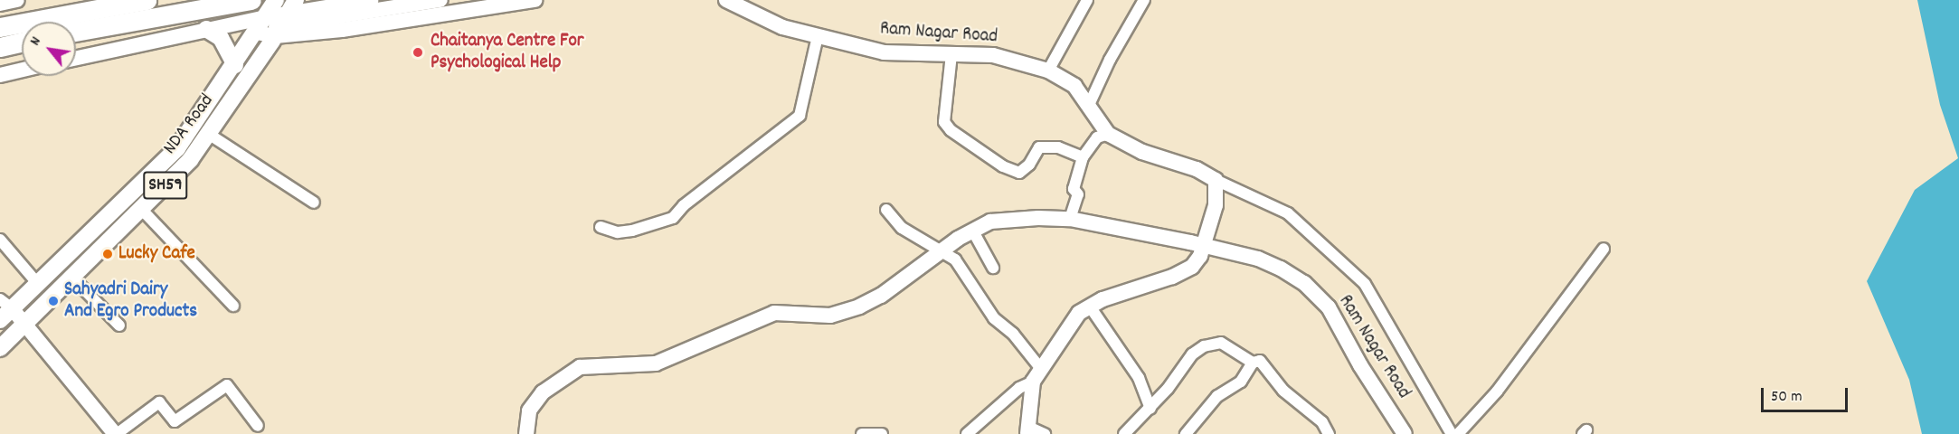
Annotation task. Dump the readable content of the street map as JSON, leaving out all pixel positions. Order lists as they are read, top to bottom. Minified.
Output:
{"streets":{"main road":["NDA Road","SH59"],"street":["Ram Nagar Road"]},"crossings":[["NDA Road","SH59"]],"places":["Chaitanya Centre For Psychological Help","Lucky Cafe","Sahyadri Dairy And Egro Products"],"scale_bar":"50 m","north":"top left"}
